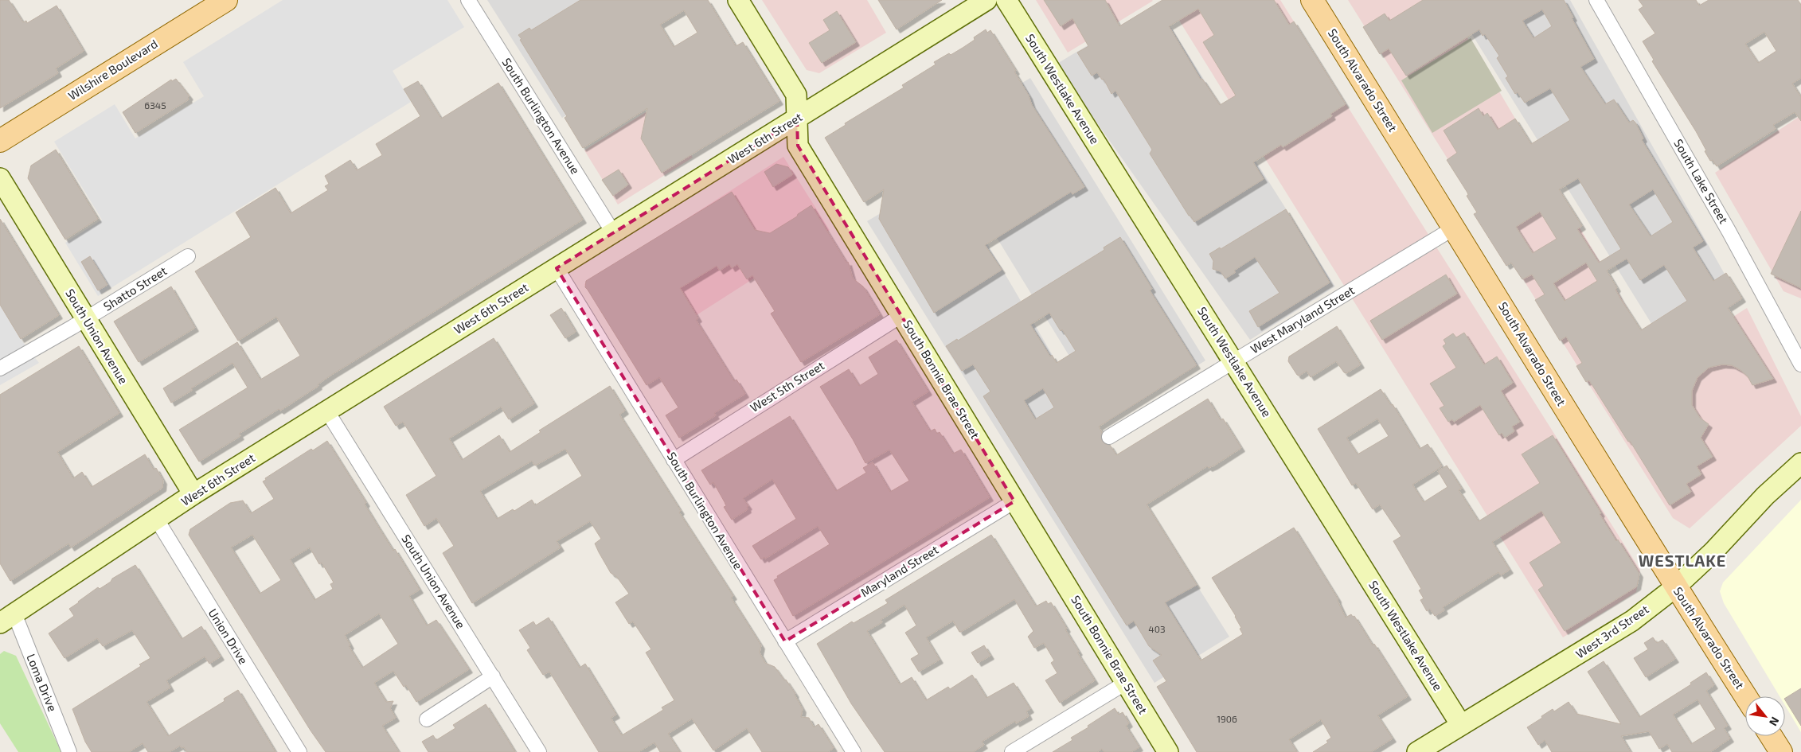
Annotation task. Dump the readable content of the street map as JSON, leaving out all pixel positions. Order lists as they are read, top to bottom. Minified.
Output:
{"streets":{"main road":["Wilshire Boulevard","South Alvarado Street"],"street":["South Westlake Avenue","South Burlington Avenue","West 6th Street","South Lake Street","Shatto Street","West Maryland Street","South Union Avenue","South Bonnie Brae Street","West 5th Street","Maryland Street","West 3rd Street","Union Drive","Loma Drive"]},"crossings":[["South Alvarado Street","West Maryland Street"],["South Alvarado Street","West 3rd Street"],["South Westlake Avenue","West Maryland Street"],["South Westlake Avenue","West 3rd Street"],["South Burlington Avenue","West 6th Street"],["South Burlington Avenue","West 5th Street"],["South Burlington Avenue","Maryland Street"],["West 6th Street","South Union Avenue"],["West 6th Street","South Bonnie Brae Street"],["West 6th Street","Union Drive"],["West 6th Street","Loma Drive"],["Shatto Street","South Union Avenue"],["South Bonnie Brae Street","West 5th Street"],["South Bonnie Brae Street","Maryland Street"]],"districts":["WESTLAKE"],"house_numbers":["6345","403","1906"],"north":"bottom right"}
